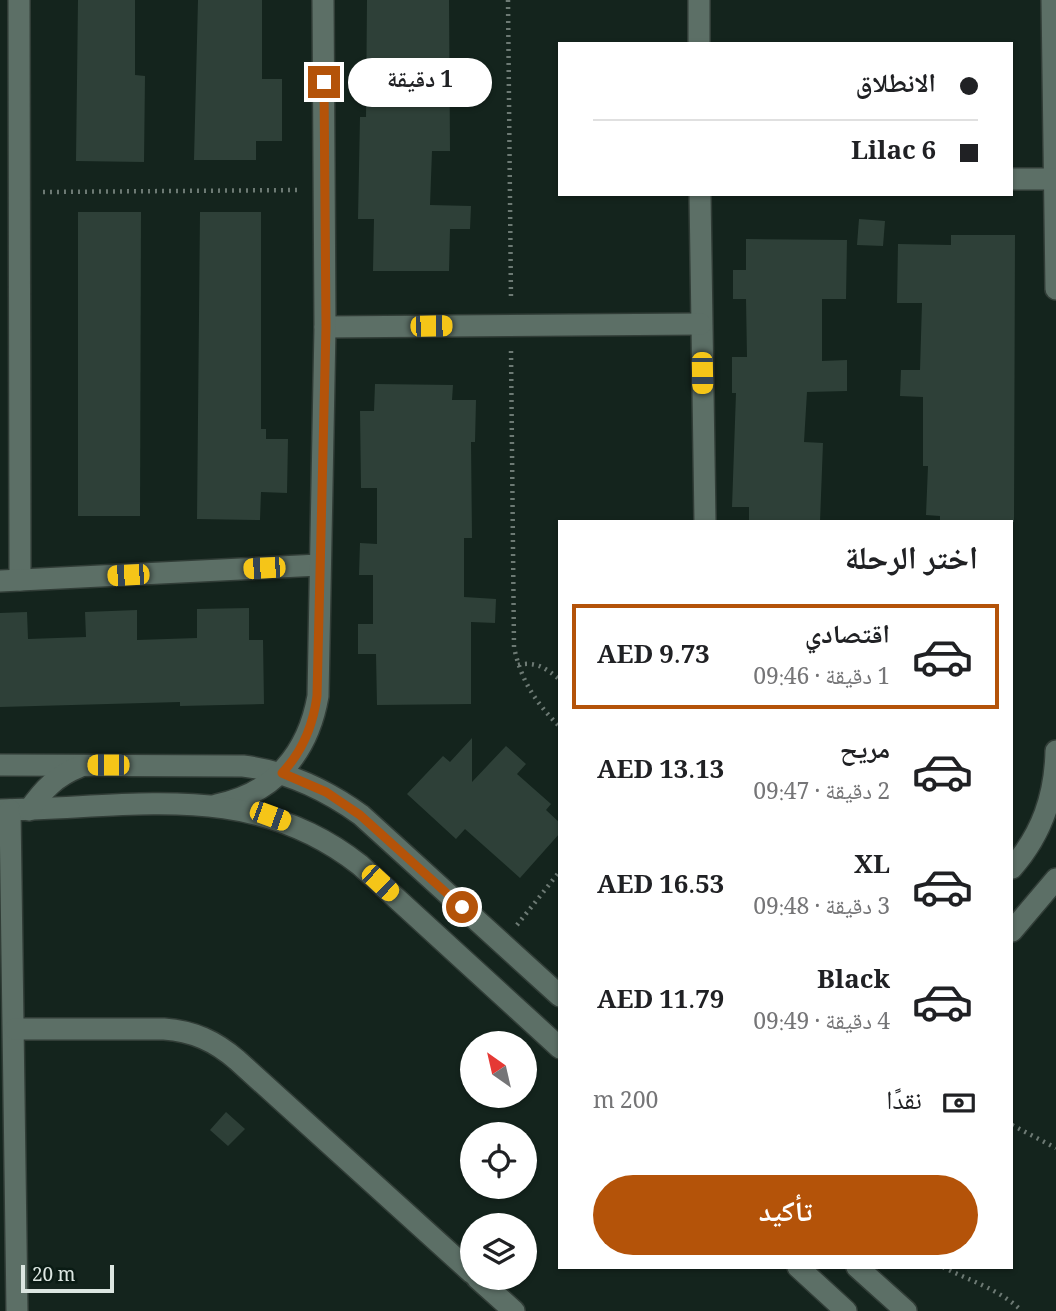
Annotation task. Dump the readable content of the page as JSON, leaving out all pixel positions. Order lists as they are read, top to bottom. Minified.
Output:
{"scale_bar":"20 m","north":"top left","page":{"banner":["الانطلاق","Lilac 6"],"bubble":"1 دقيقة","heading":"اختر الرحلة","list":[{"name":"اقتصادي","note":"1 دقيقة · 09:46","value":"AED 9.73"},{"name":"مريح","note":"2 دقيقة · 09:47","value":"AED 13.13"},{"name":"XL","note":"3 دقيقة · 09:48","value":"AED 16.53"},{"name":"Black","note":"4 دقيقة · 09:49","value":"AED 11.79"}],"pay":["نقدًا","200 m"],"buttons":"تأكيد","scale":"20 m"}}
